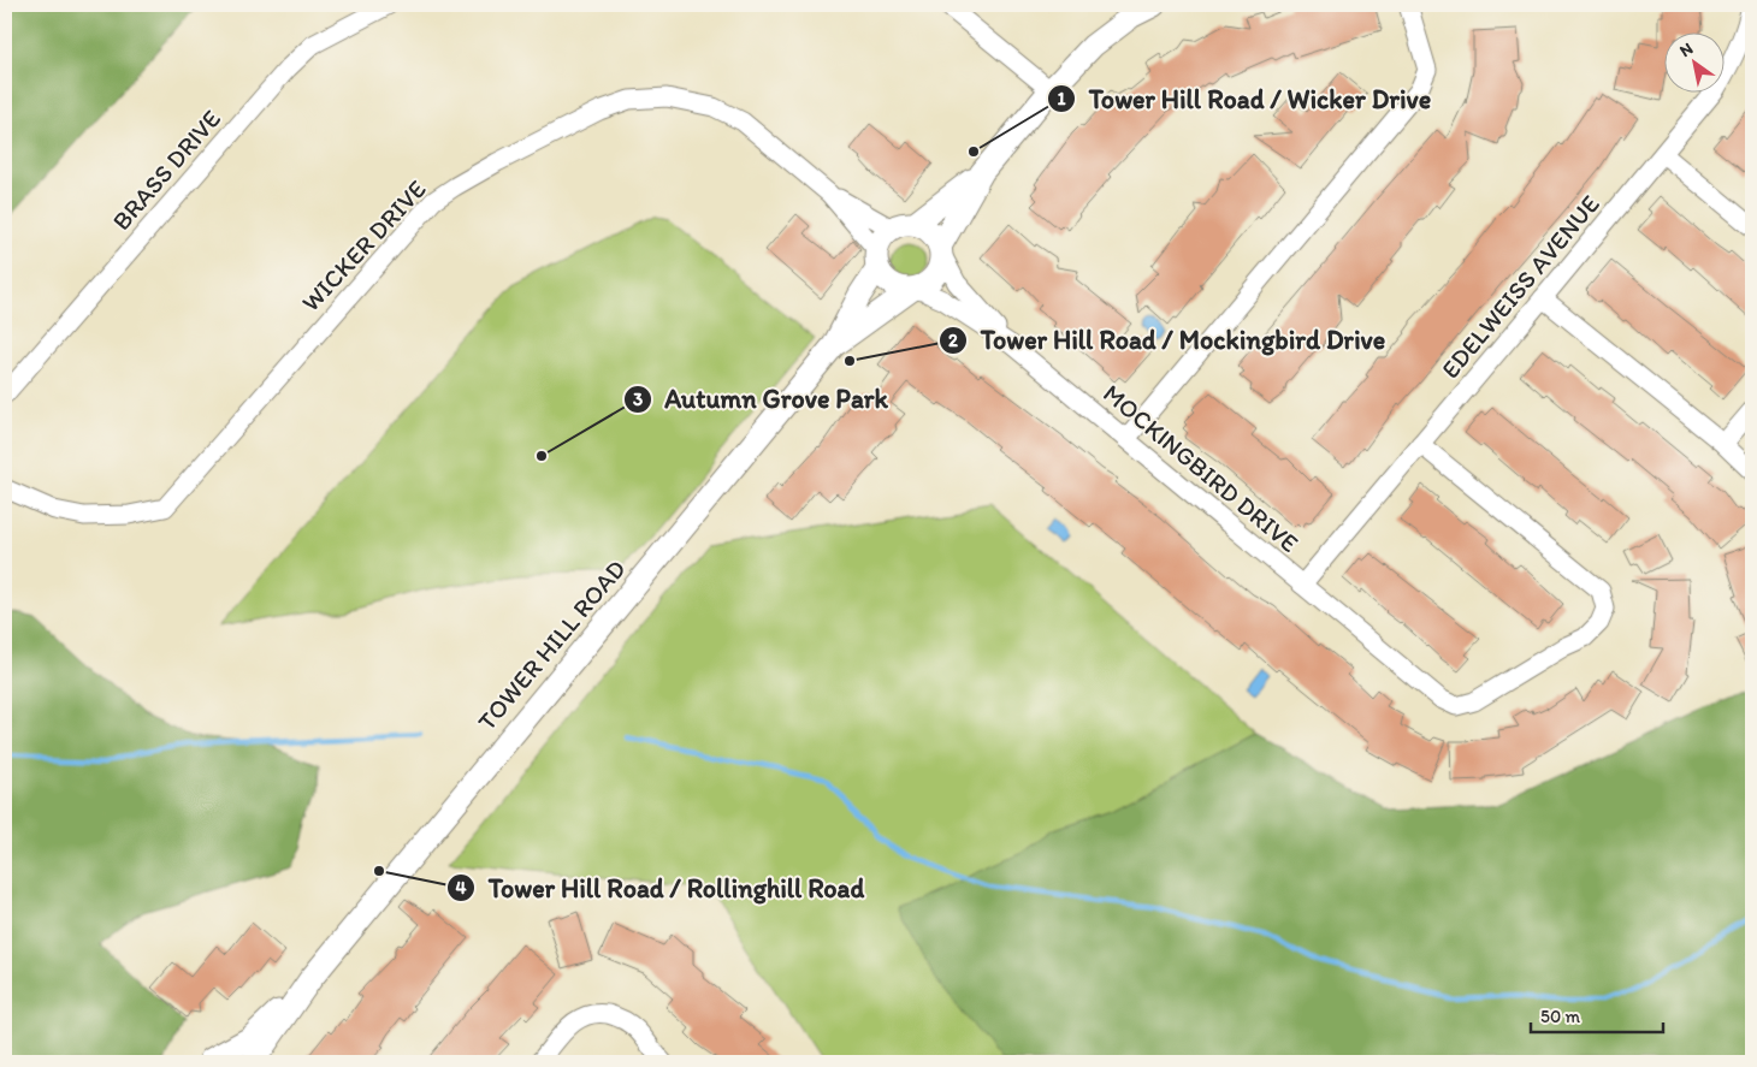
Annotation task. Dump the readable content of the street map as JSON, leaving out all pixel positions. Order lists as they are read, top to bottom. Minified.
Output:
{"streets":{"street":["BRASS DRIVE","WICKER DRIVE","EDELWEISS AVENUE","MOCKINGBIRD DRIVE","TOWER HILL ROAD"]},"crossings":[["WICKER DRIVE","MOCKINGBIRD DRIVE"],["WICKER DRIVE","TOWER HILL ROAD"],["EDELWEISS AVENUE","MOCKINGBIRD DRIVE"],["MOCKINGBIRD DRIVE","TOWER HILL ROAD"]],"places":["Tower Hill Road / Wicker Drive","Tower Hill Road / Mockingbird Drive","Autumn Grove Park","Tower Hill Road / Rollinghill Road"],"scale_bar":"50 m","north":"top left"}
